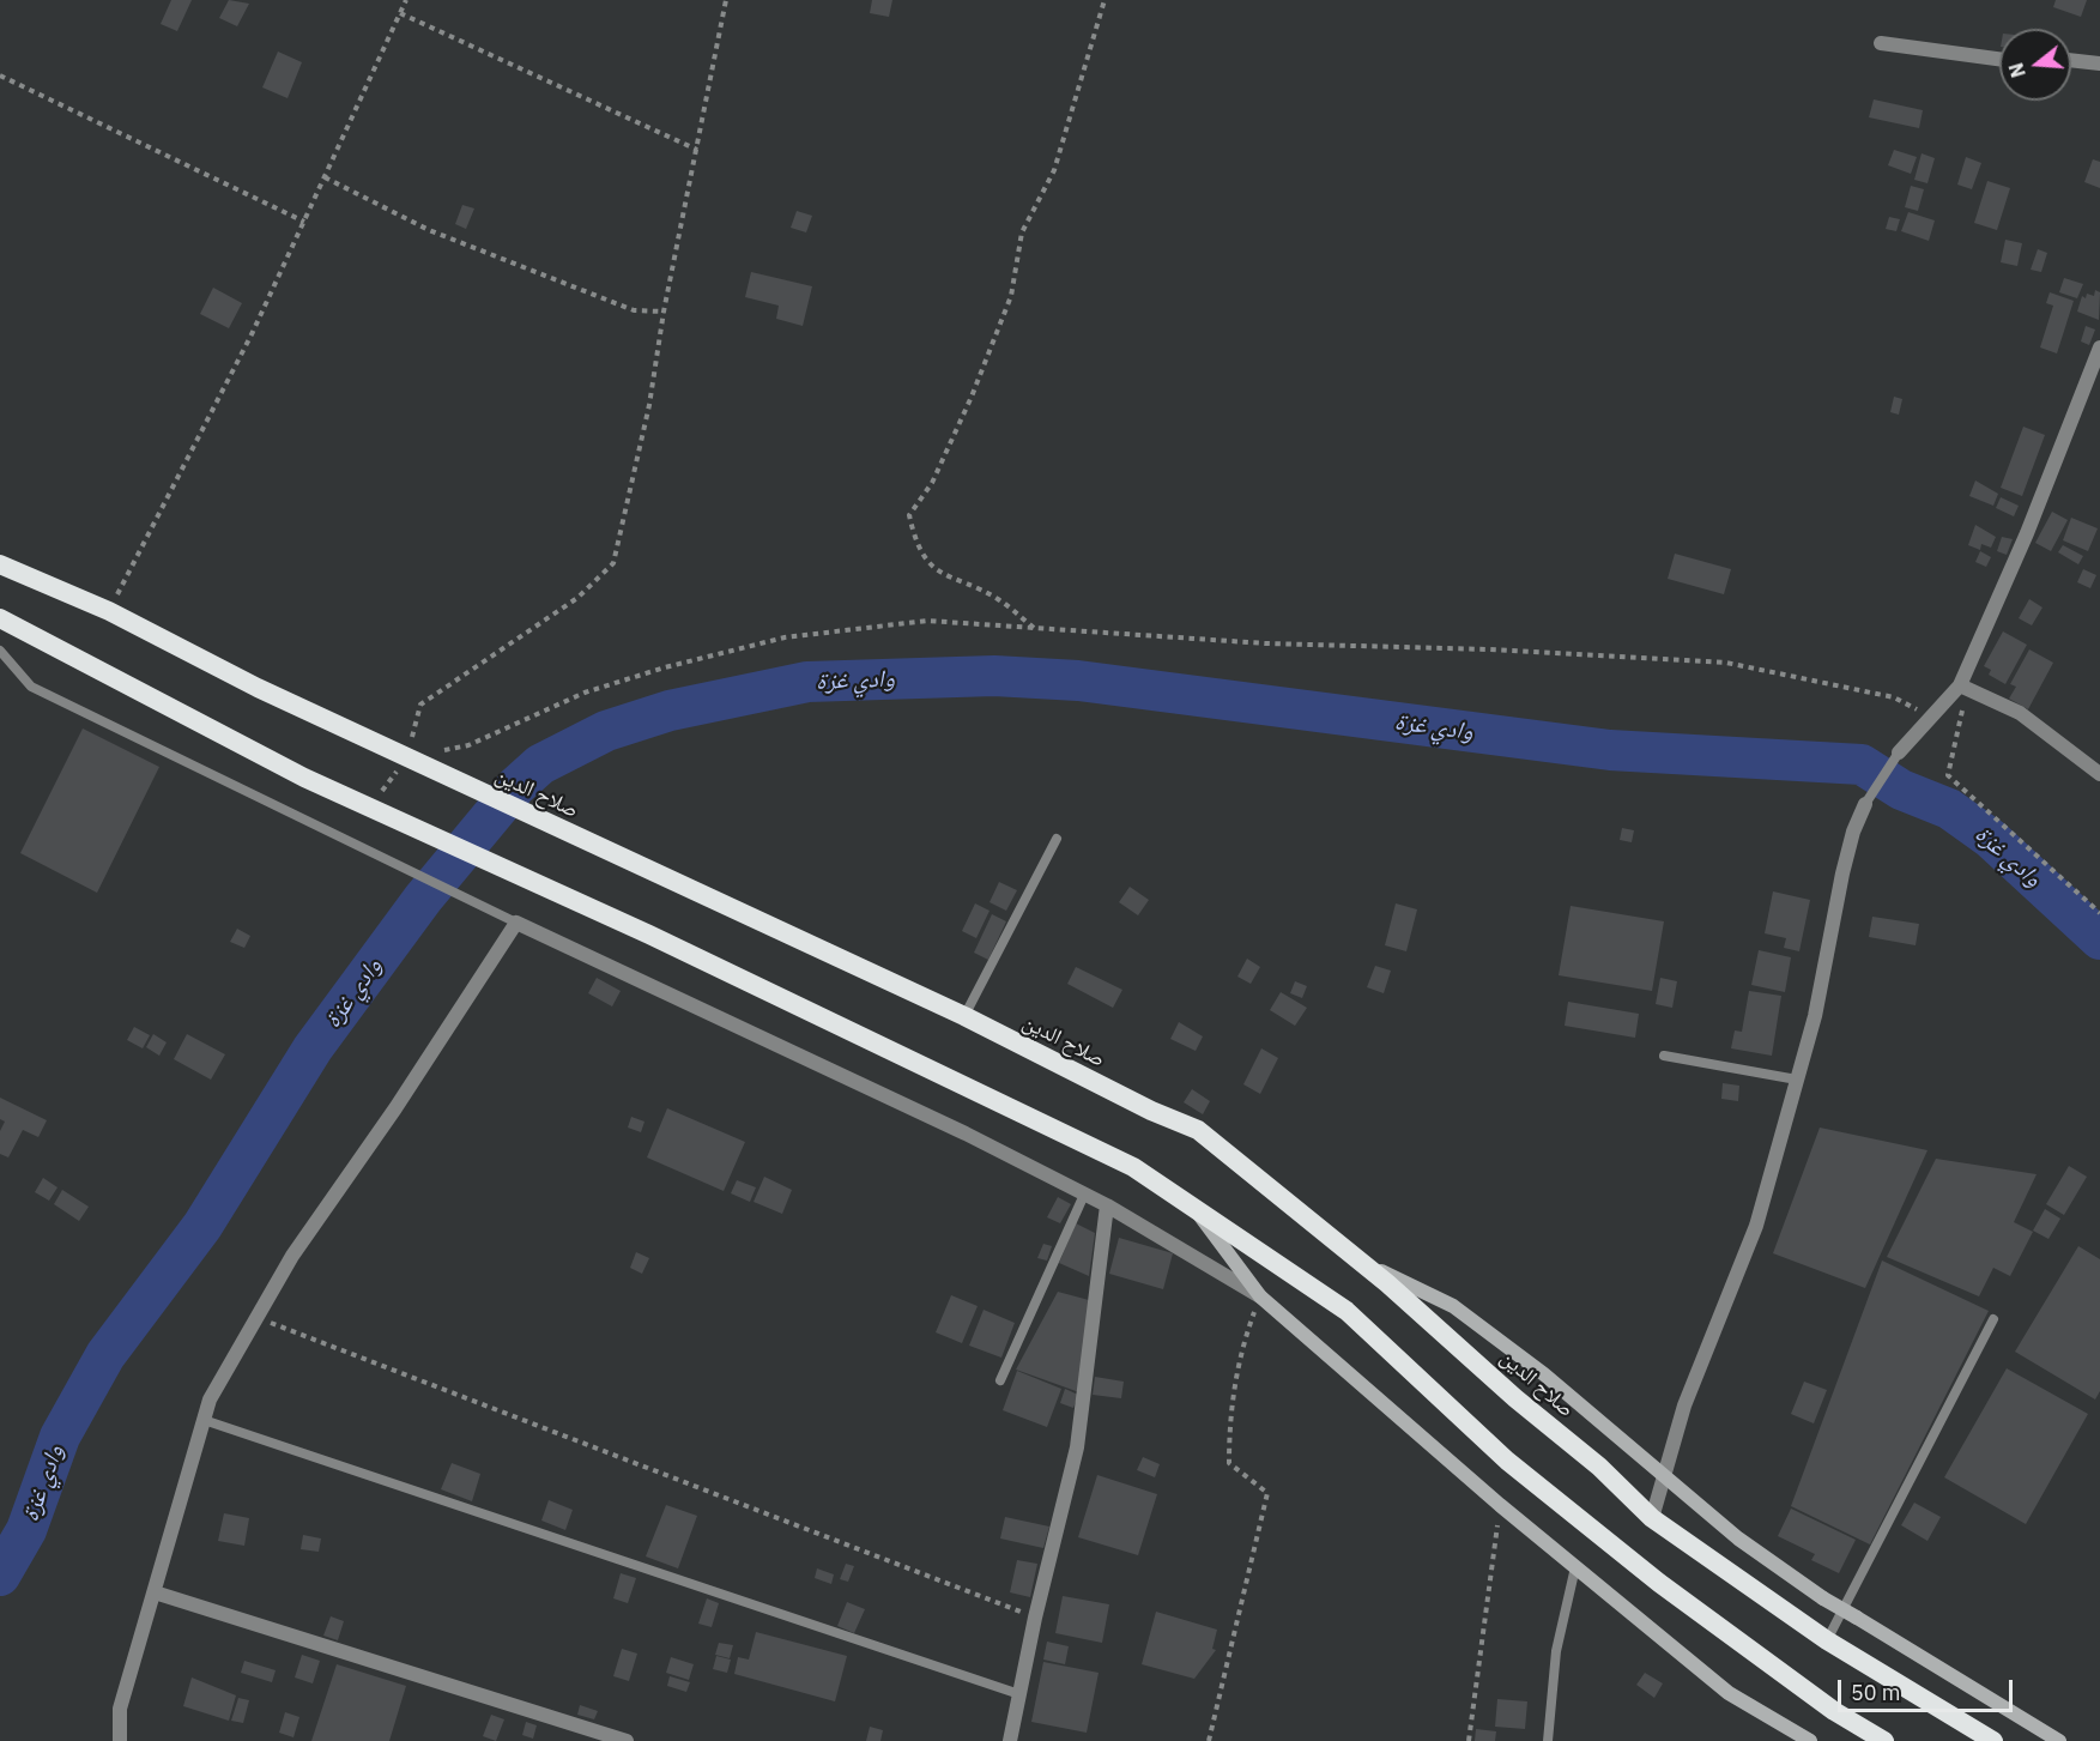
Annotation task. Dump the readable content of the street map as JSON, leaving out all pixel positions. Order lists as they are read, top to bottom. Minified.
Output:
{"streets":{"highway":["صلاح الدين"]},"water":["وادي غزة"],"scale_bar":"50 m","north":"left"}
